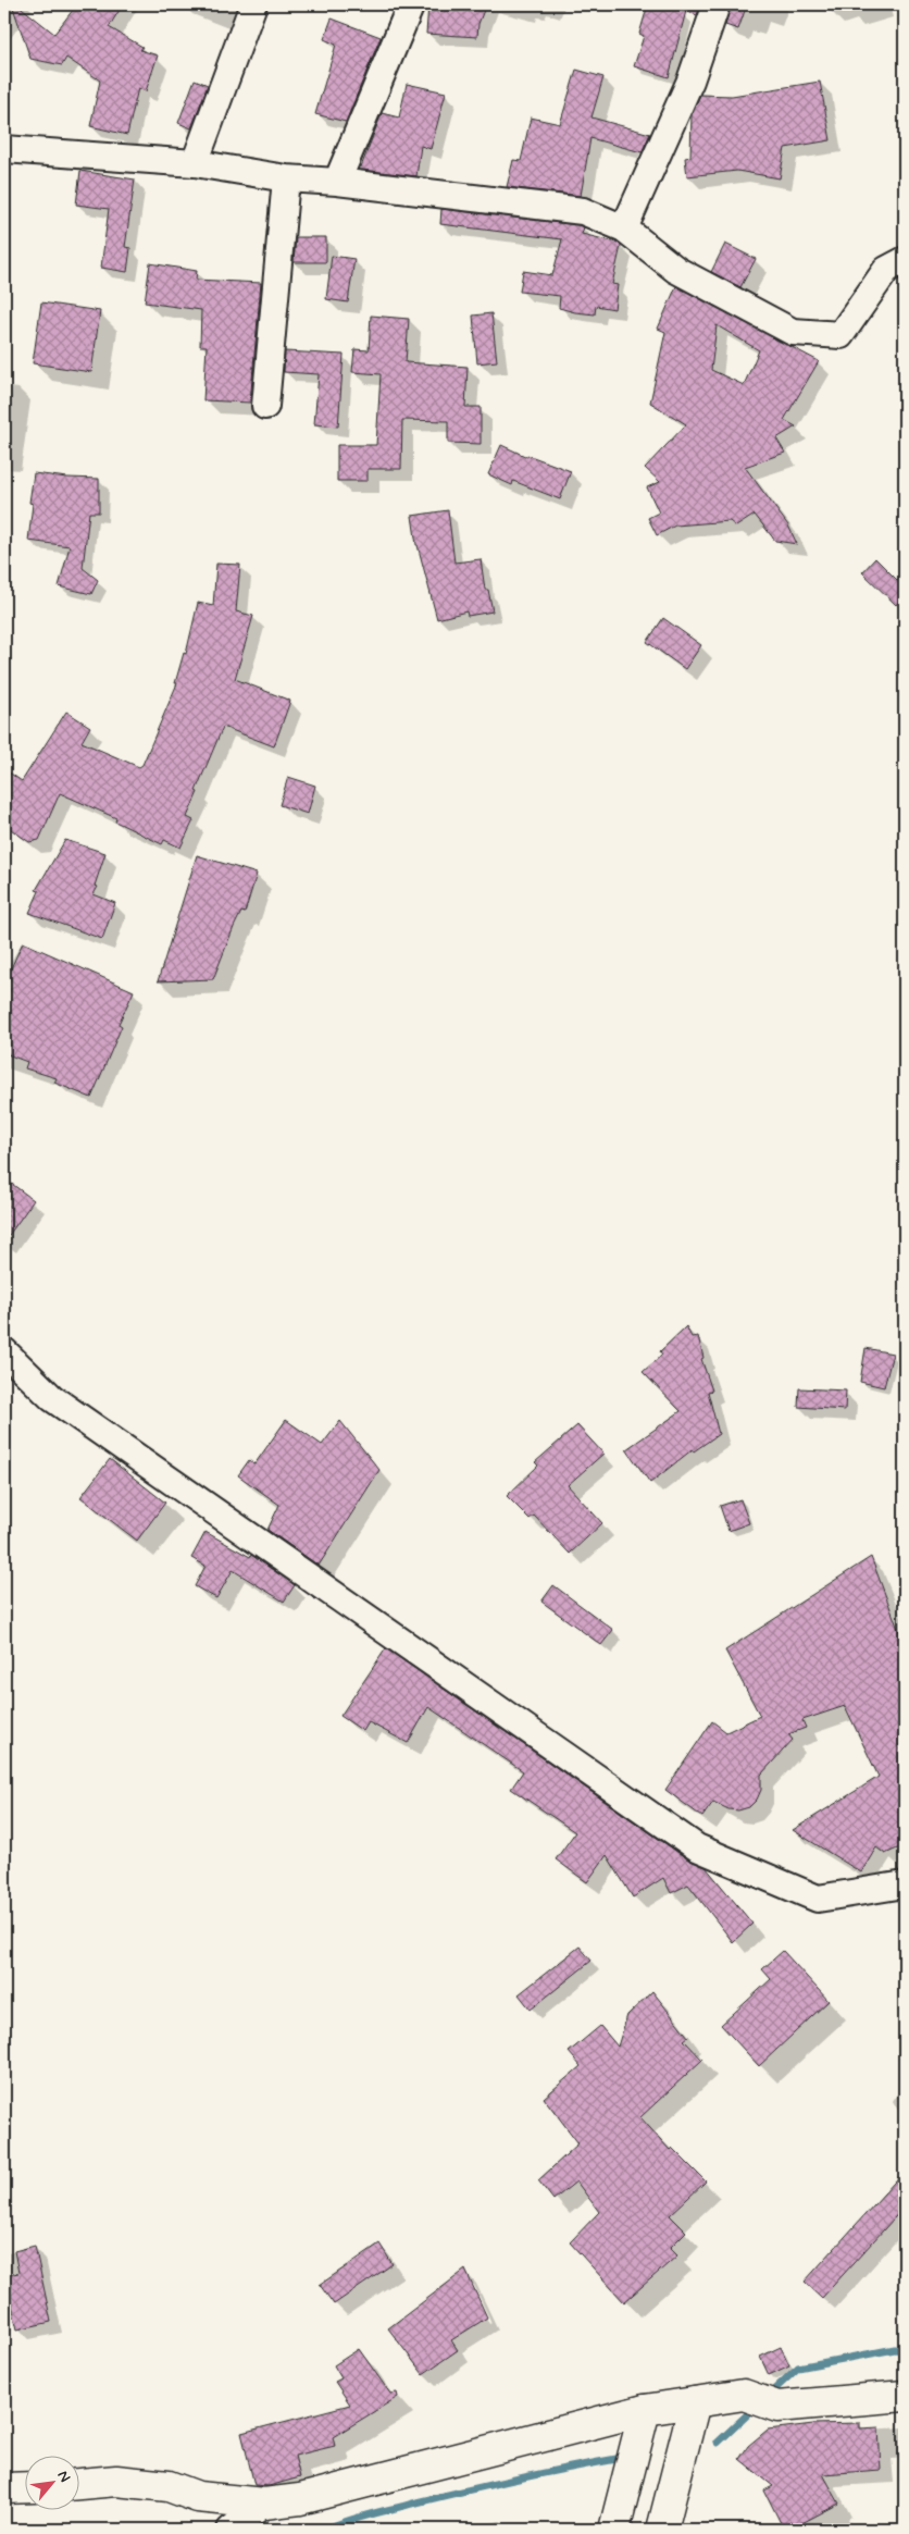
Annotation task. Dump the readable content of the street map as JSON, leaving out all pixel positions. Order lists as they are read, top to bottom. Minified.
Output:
{"north":"top right"}
